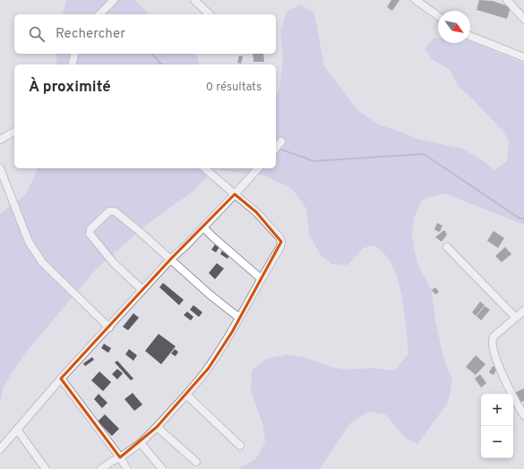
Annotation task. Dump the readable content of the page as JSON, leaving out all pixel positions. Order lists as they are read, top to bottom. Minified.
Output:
{"north":"bottom right","page":{"search":"Rechercher","heading":["À proximité","0 résultats"],"map_buttons":["+","−"]}}
